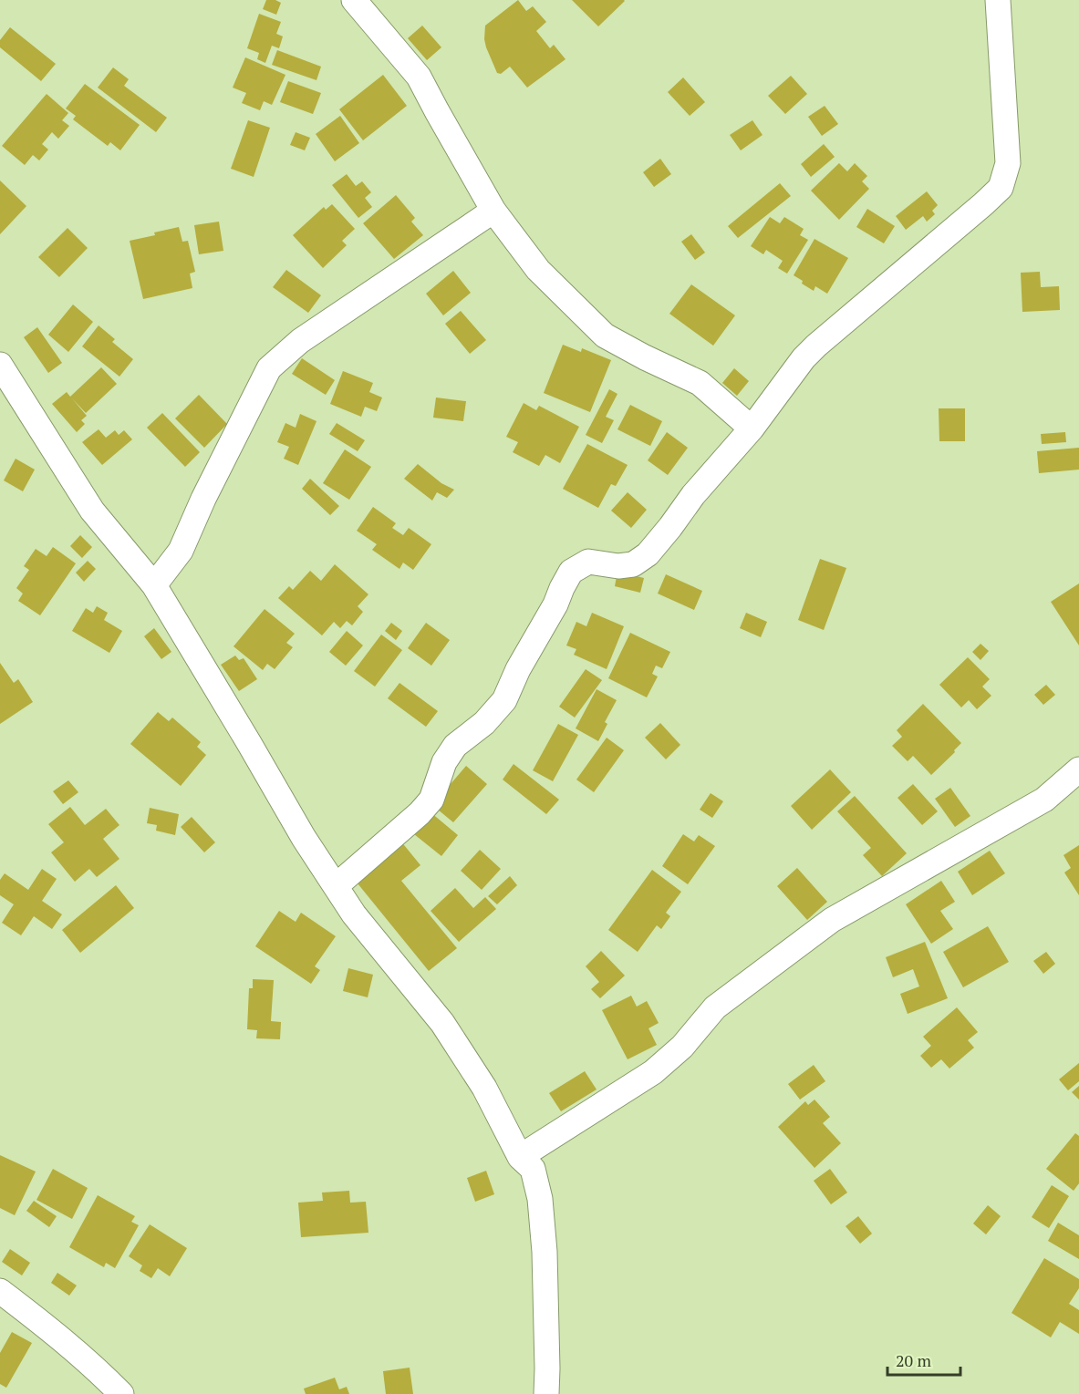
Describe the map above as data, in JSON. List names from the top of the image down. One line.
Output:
{"scale_bar":"20 m"}
